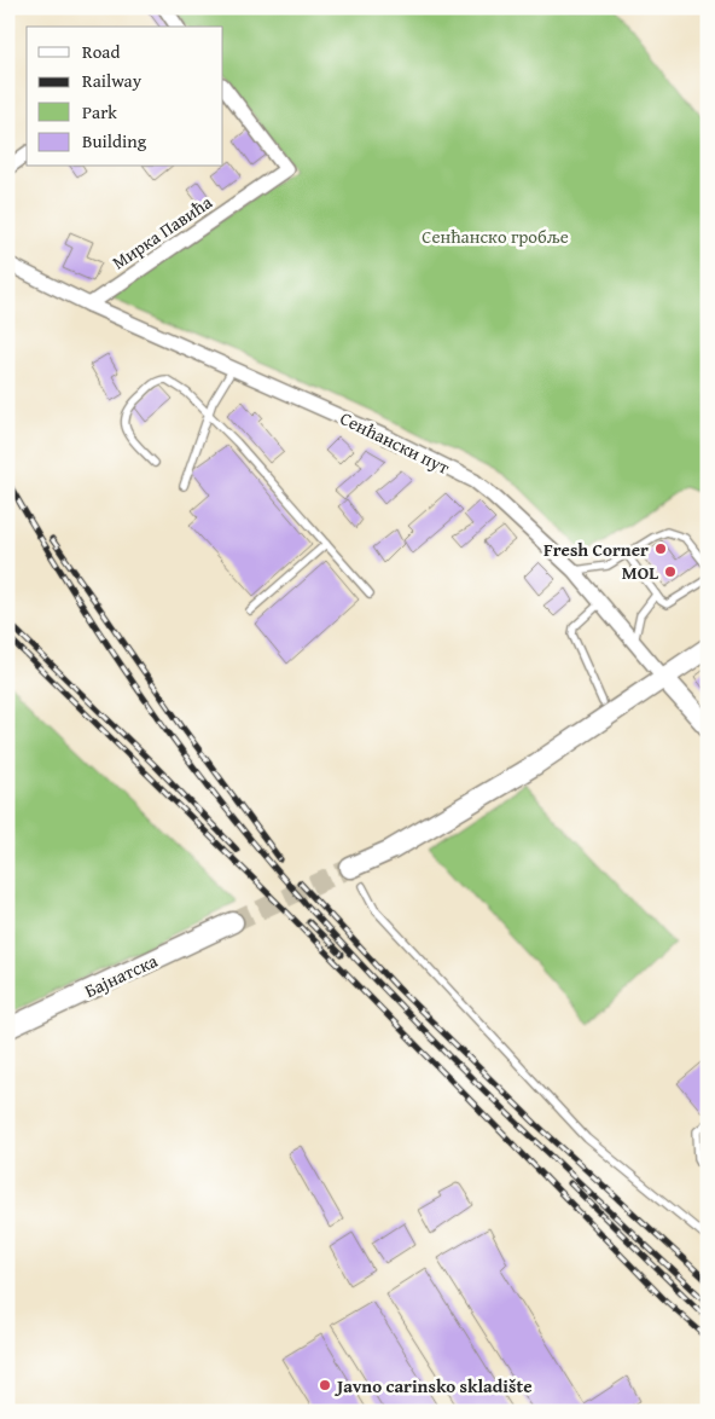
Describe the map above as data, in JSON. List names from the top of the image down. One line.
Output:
{"streets":{"main road":["Сенћански пут","Бајнатска"],"street":["Мирка Павића"]},"crossings":[["Мирка Павића","Сенћански пут"]],"parks":["Сенћанско гробље"],"places":["Fresh Corner","MOL","Javno carinsko skladište"],"legend":["Road","Railway","Park","Building"]}
